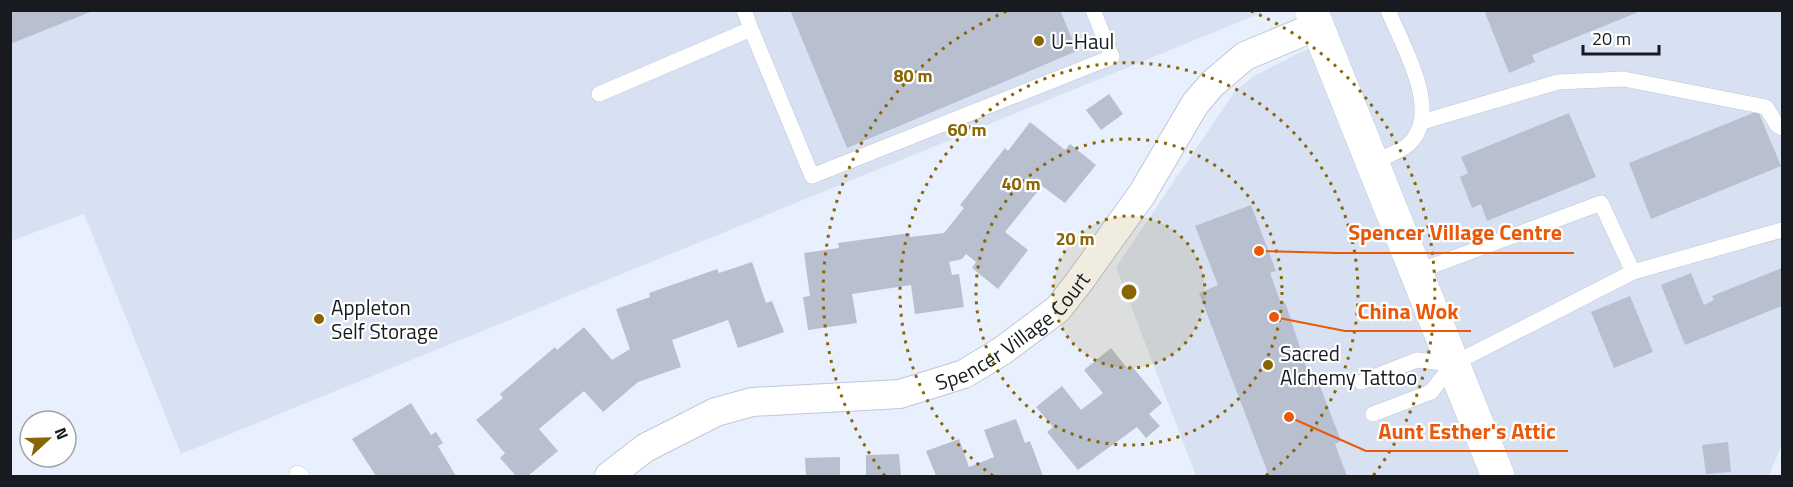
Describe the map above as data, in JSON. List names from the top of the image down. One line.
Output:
{"streets":{"street":["Spencer Village Court"]},"places":["U-Haul","Spencer Village Centre","China Wok","Appleton Self Storage","Sacred Alchemy Tattoo","Aunt Esther's Attic"],"scale_bar":"20 m","north":"right","rings":["80 m","60 m","40 m","20 m"]}
